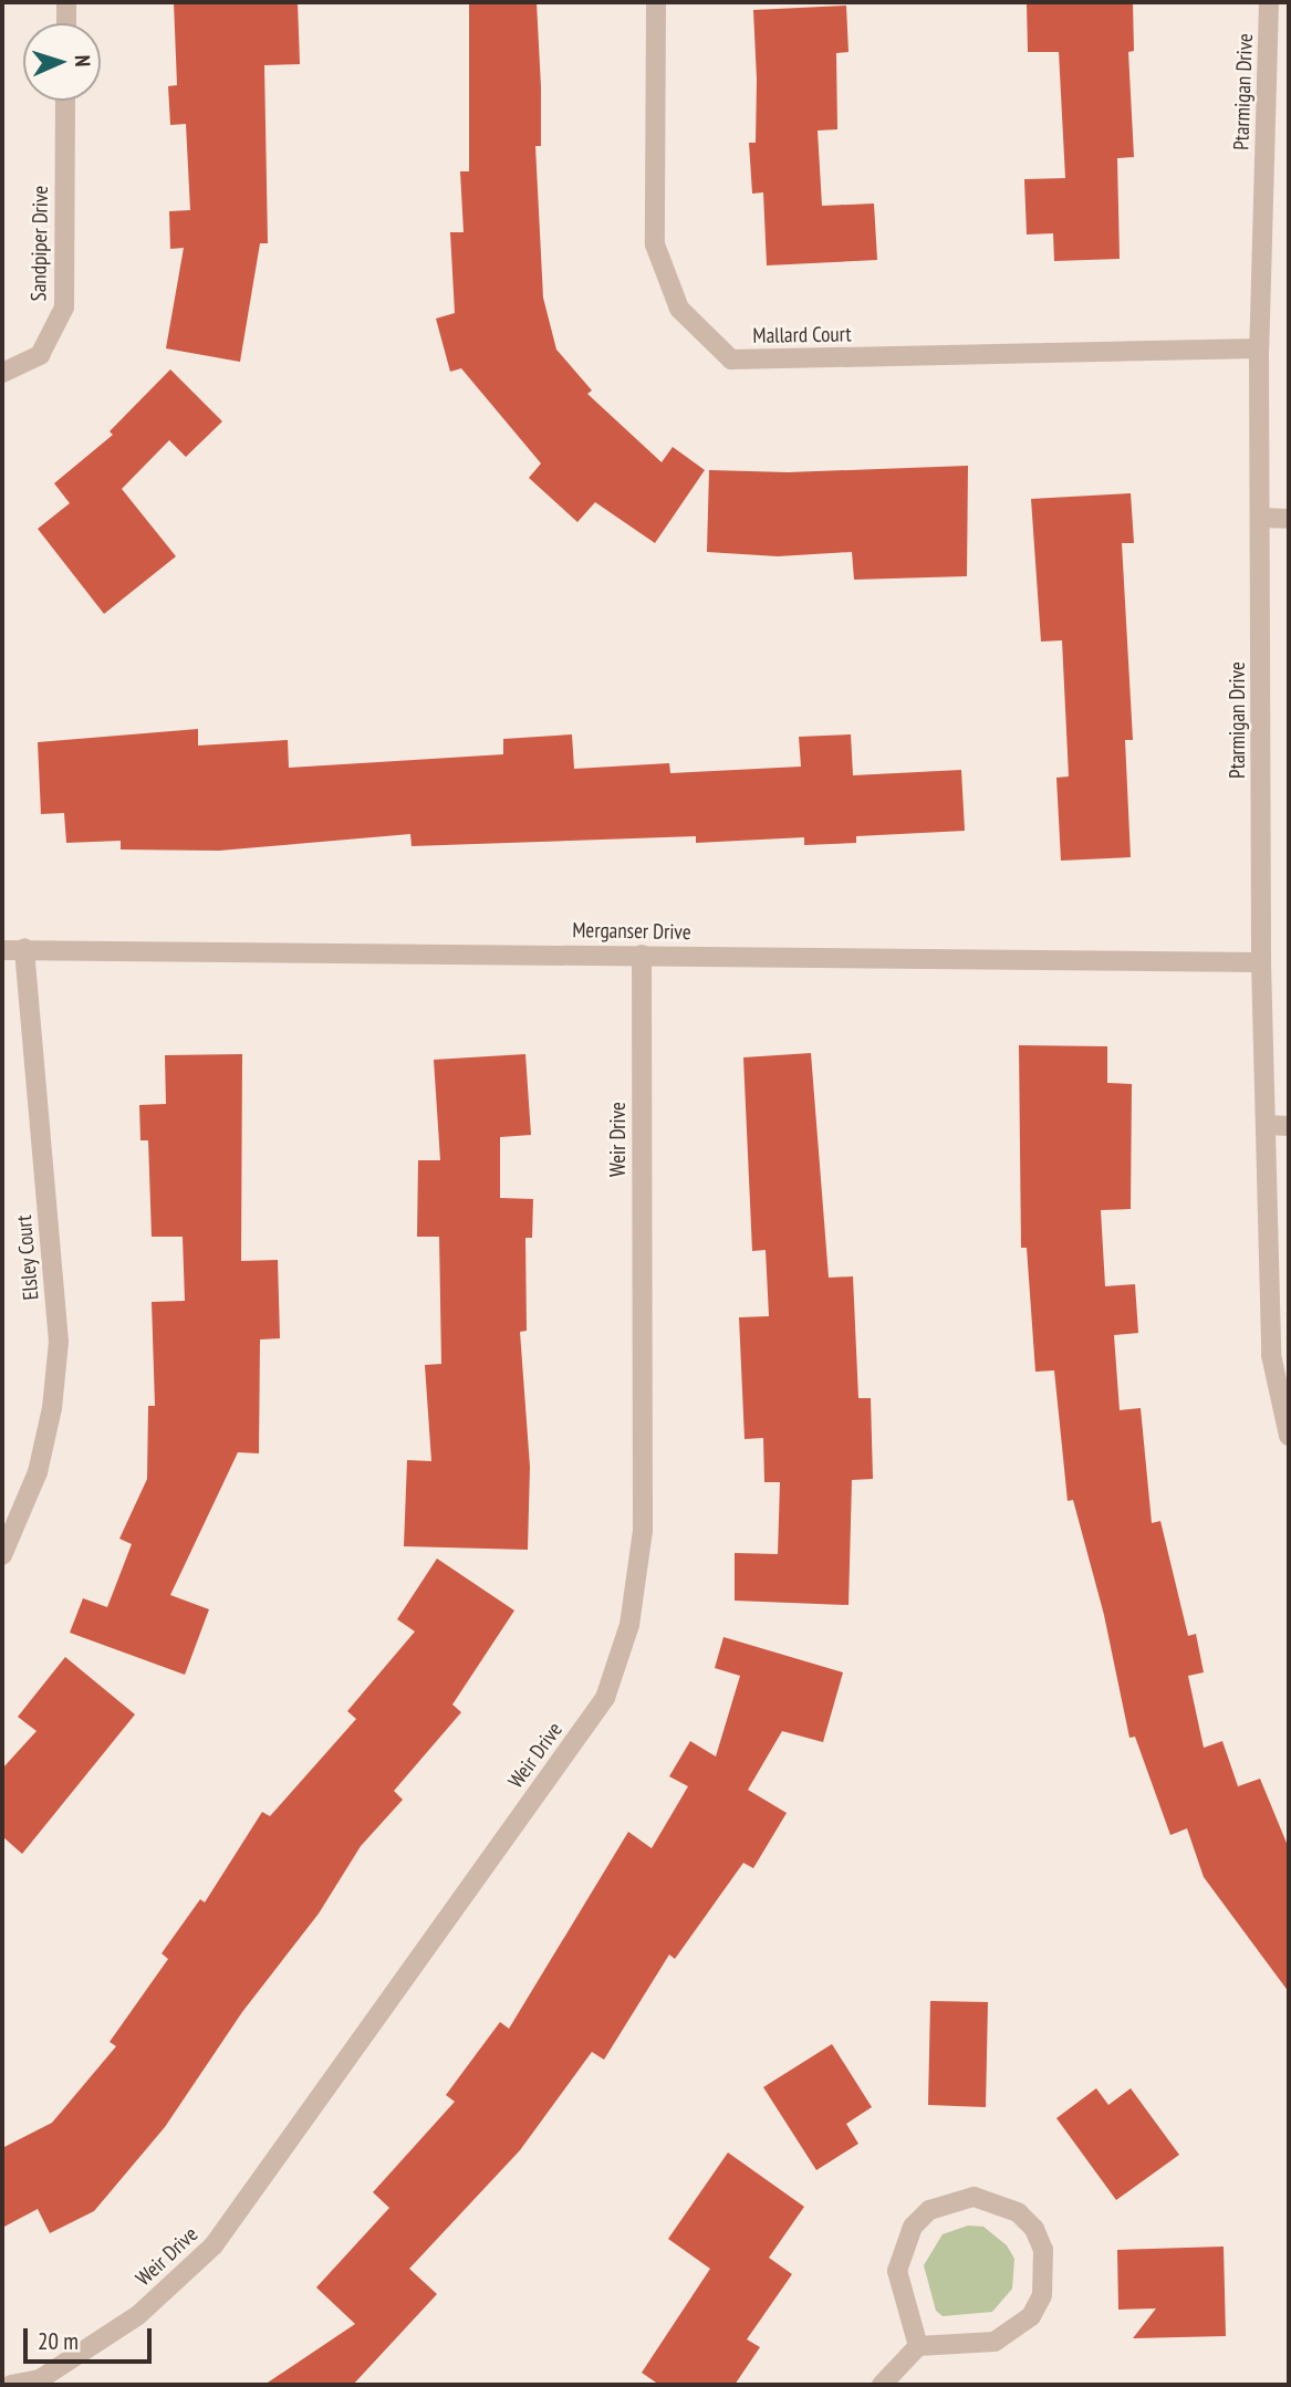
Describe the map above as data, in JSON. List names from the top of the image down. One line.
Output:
{"streets":{"street":["Ptarmigan Drive","Sandpiper Drive","Mallard Court","Merganser Drive","Weir Drive","Elsley Court"]},"crossings":[["Ptarmigan Drive","Mallard Court"],["Ptarmigan Drive","Merganser Drive"],["Merganser Drive","Weir Drive"],["Merganser Drive","Elsley Court"]],"scale_bar":"20 m","north":"right"}
